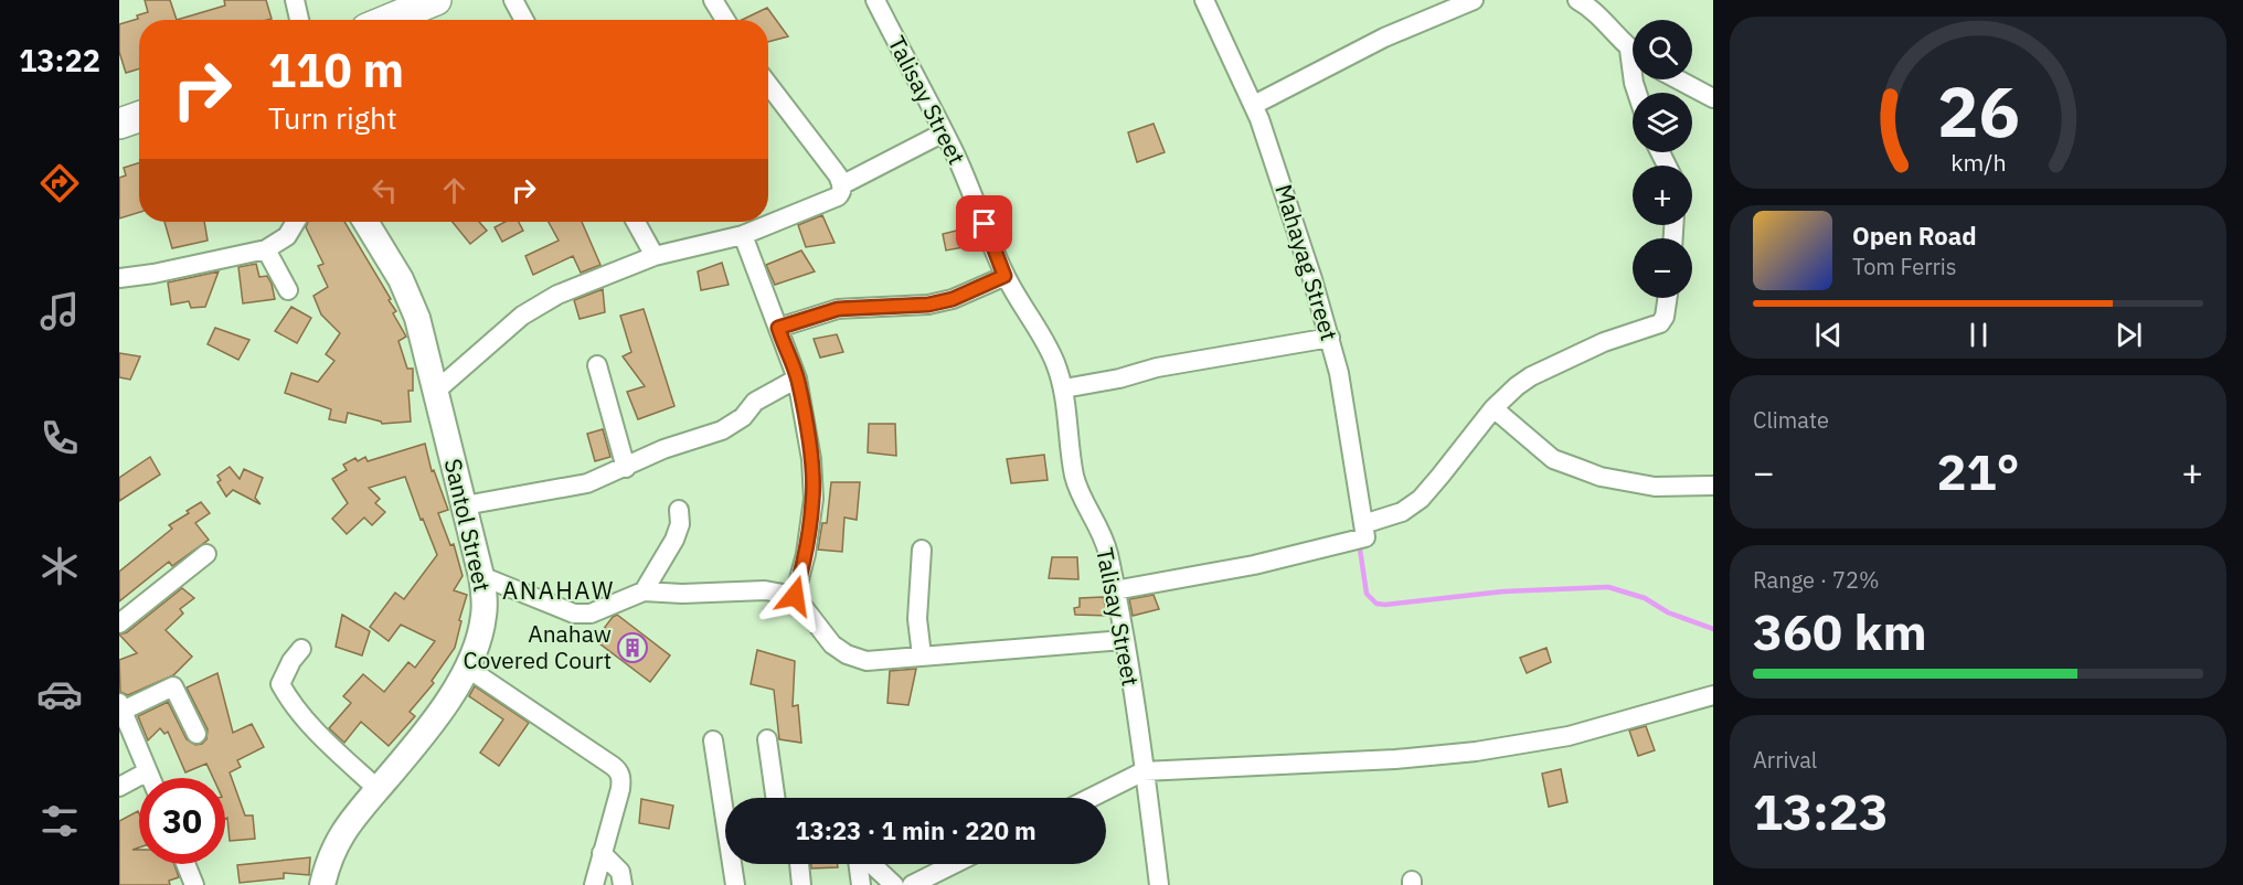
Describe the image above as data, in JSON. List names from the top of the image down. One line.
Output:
{"streets":{"main road":["Santol Street"],"street":["Talisay Street","Mahayag Street"]},"districts":["ANAHAW"],"places":{"building":["Anahaw Covered Court"]},"page":{"tabs":"13:22","map_buttons":["+","−"],"turn":["110 m","Turn right"],"song":["Open Road","Tom Ferris"],"tile":["Climate",["Range · 72%","360 km"],["Arrival","13:23"]],"heat":["−","21°","+"],"limit":"30","trip":"13:23 · 1 min · 220 m","gauge":["26","km/h"]}}
